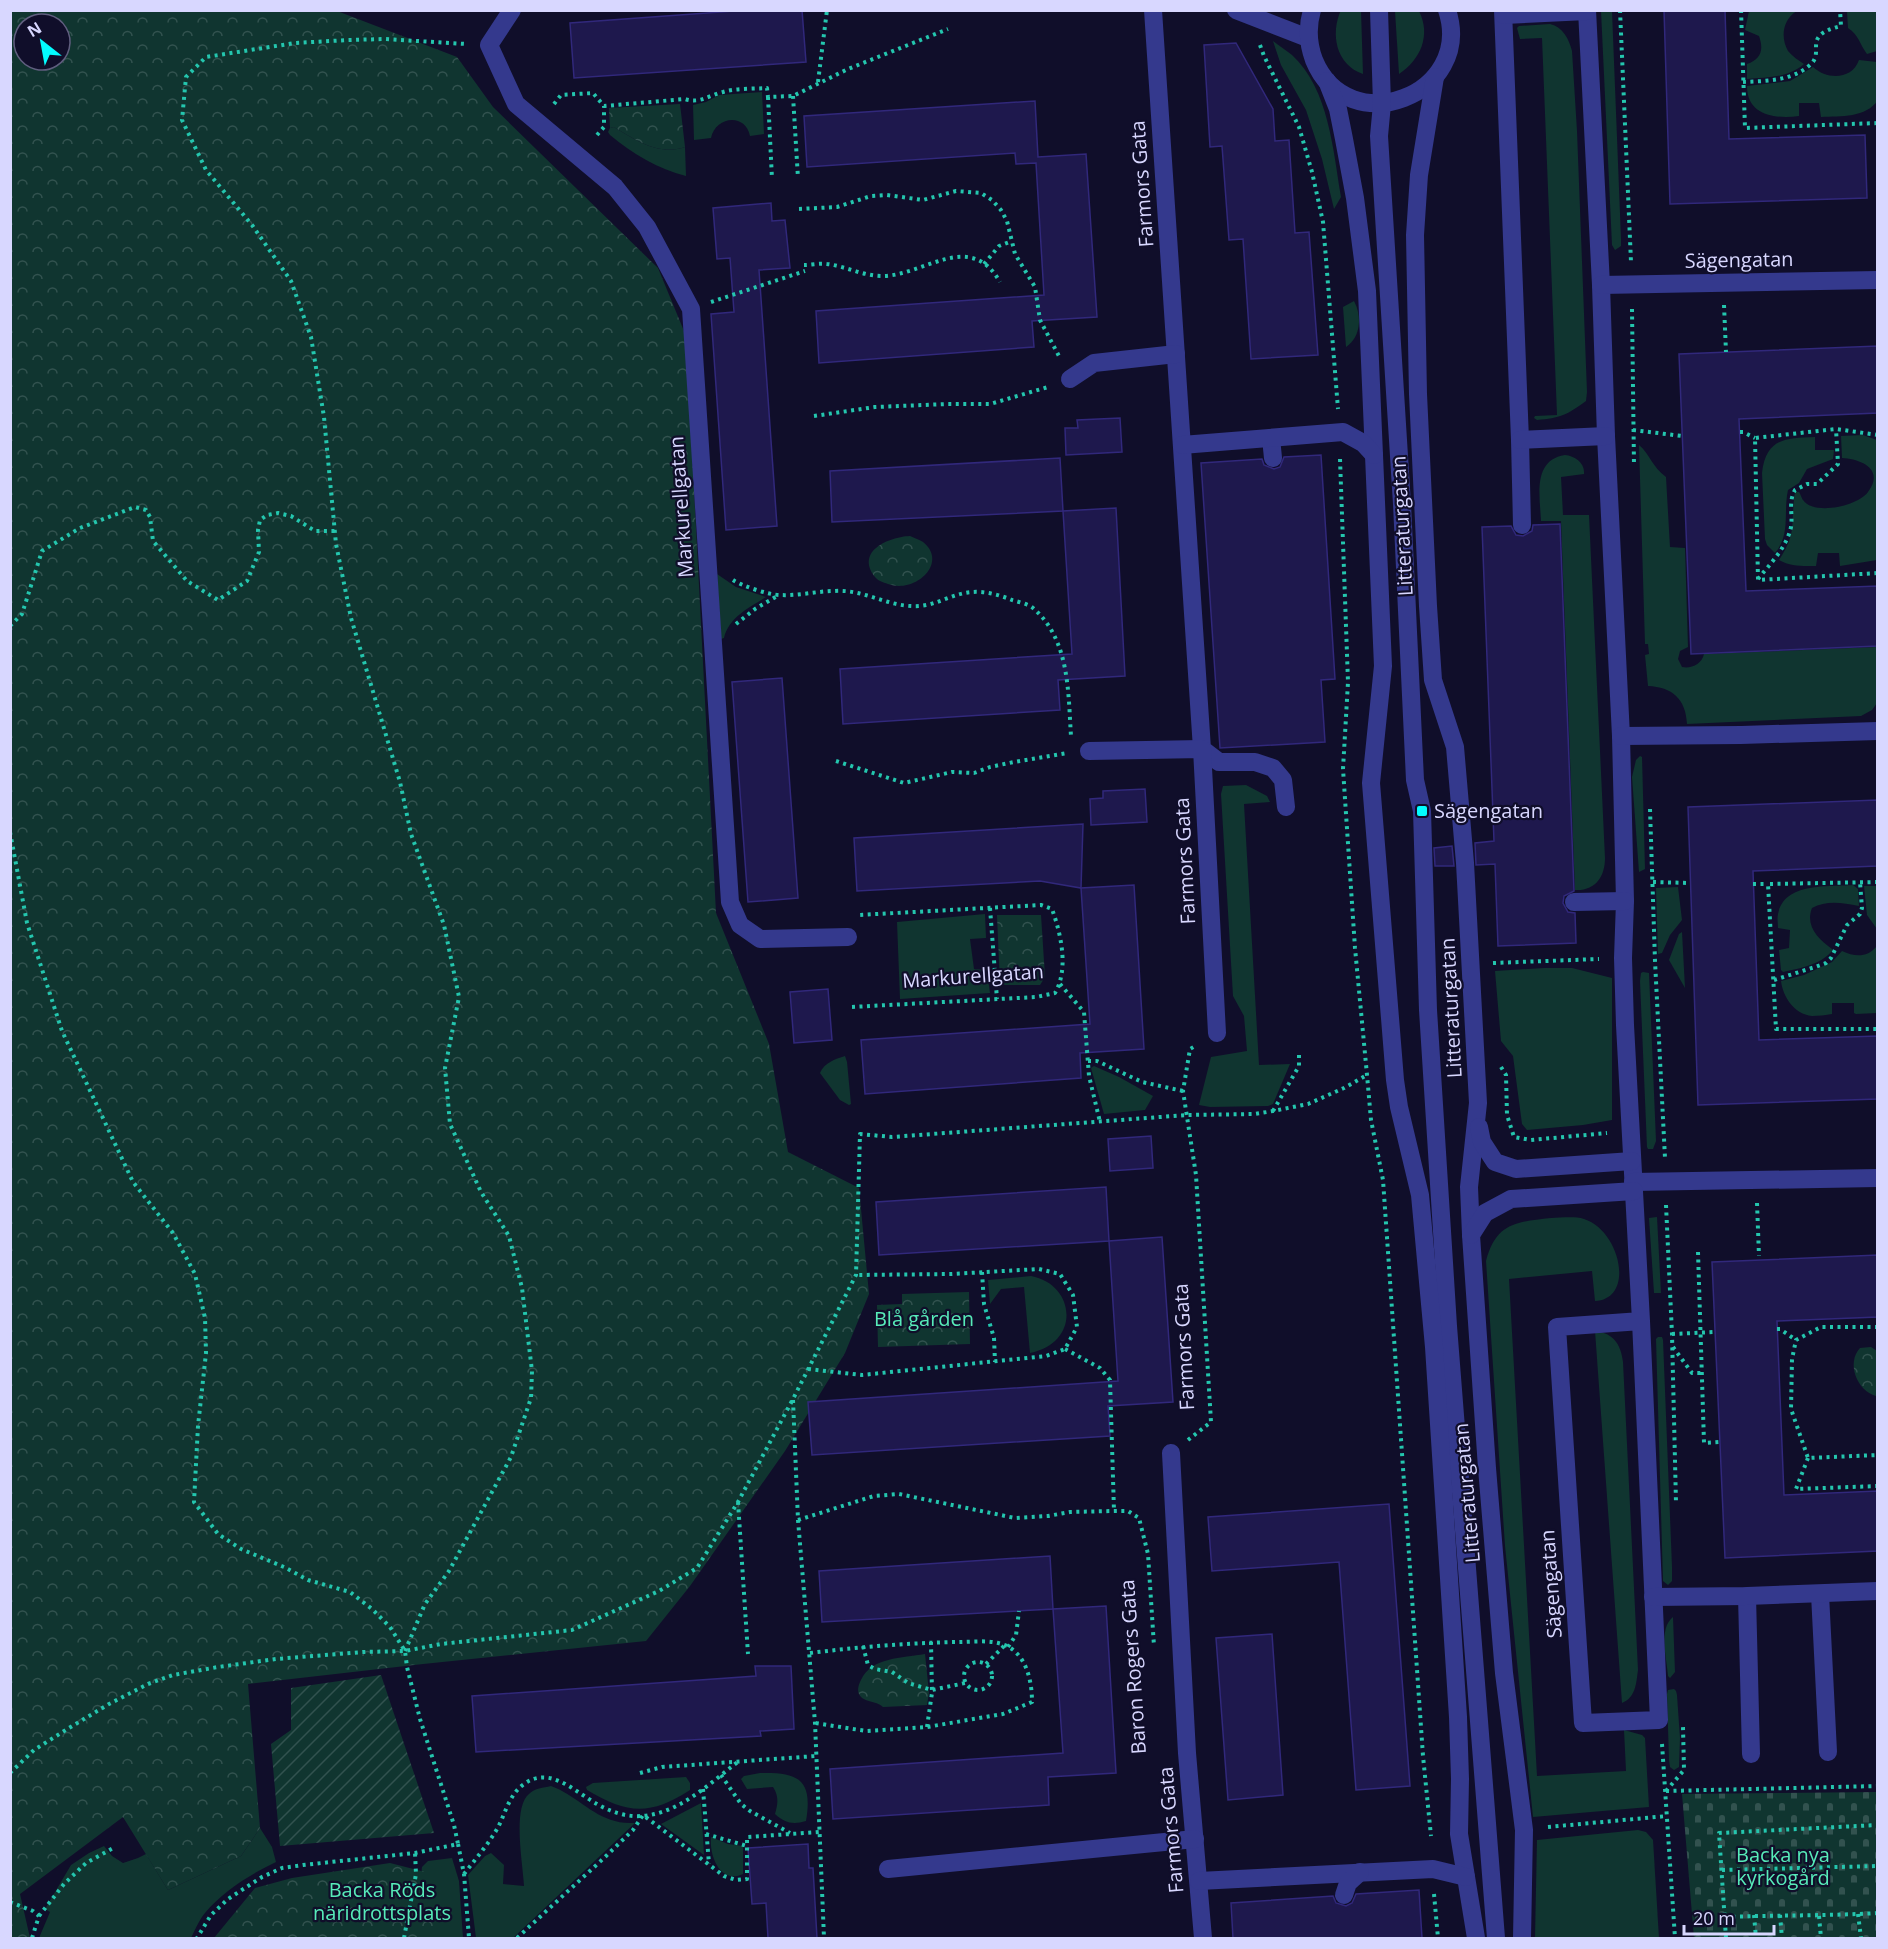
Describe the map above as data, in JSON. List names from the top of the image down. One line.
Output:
{"streets":{"street":["Farmors Gata","Sägengatan","Markurellgatan","Litteraturgatan"],"path":["Baron Rogers Gata"]},"parks":["Blå gården","Backa nya kyrkogård","Backa Röds näridrottsplats"],"places":{"transit":["Sägengatan"]},"scale_bar":"20 m","north":"top left"}
